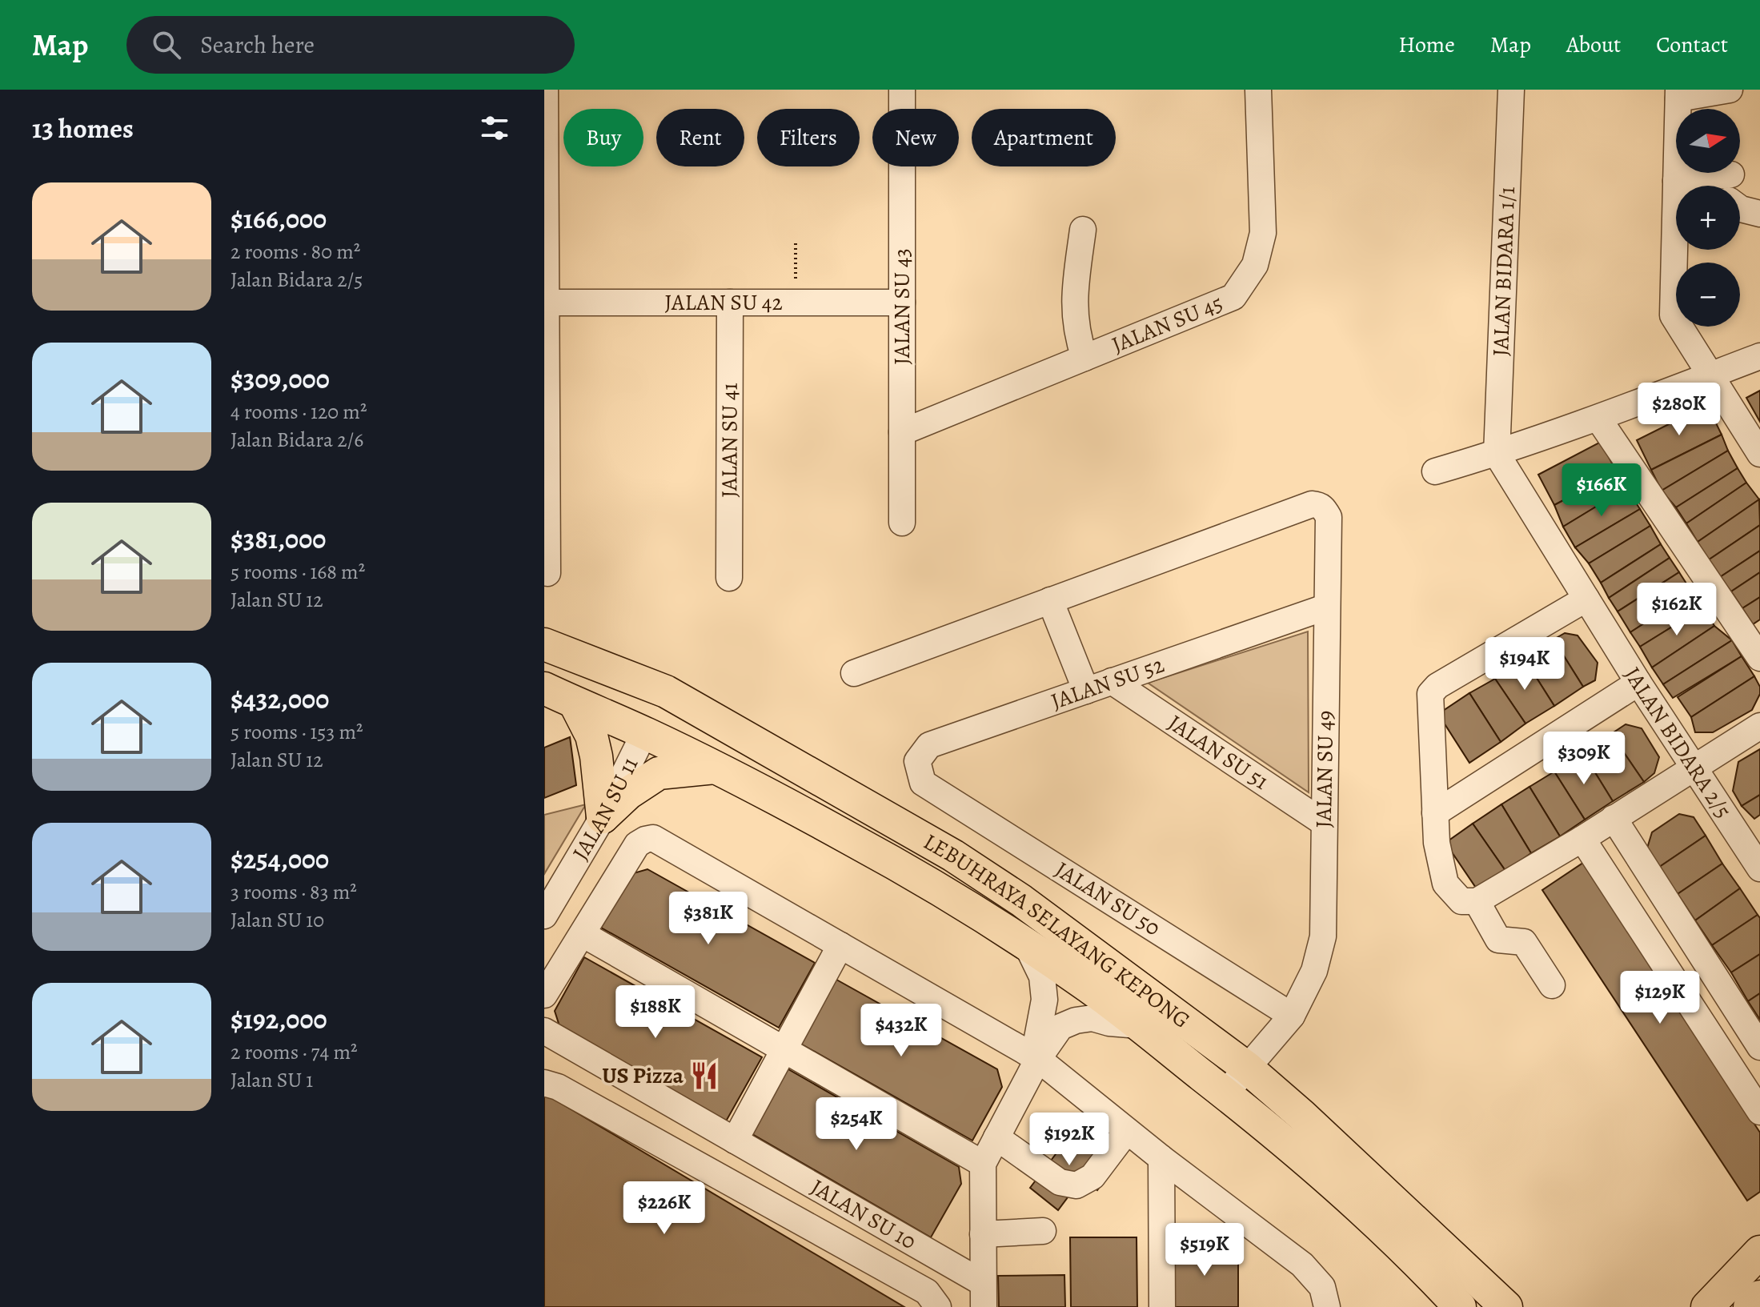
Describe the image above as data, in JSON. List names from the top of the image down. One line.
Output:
{"streets":{"main road":["LEBUHRAYA SELAYANG KEPONG"],"street":["JALAN BIDARA 1/1","JALAN SU 42","JALAN SU 43","JALAN SU 45","JALAN SU 41","JALAN SU 52","JALAN BIDARA 2/5","JALAN SU 51","JALAN SU 49","JALAN SU 11","JALAN SU 50","JALAN SU 10"]},"crossings":[["JALAN BIDARA 1/1","JALAN BIDARA 2/5"],["JALAN SU 42","JALAN SU 43"],["JALAN SU 42","JALAN SU 41"],["JALAN SU 43","JALAN SU 45"],["JALAN SU 52","JALAN SU 51"],["JALAN SU 52","JALAN SU 49"],["JALAN SU 52","JALAN SU 50"],["JALAN SU 51","JALAN SU 49"],["JALAN SU 49","JALAN SU 50"],["JALAN SU 49","LEBUHRAYA SELAYANG KEPONG"],["JALAN SU 11","LEBUHRAYA SELAYANG KEPONG"]],"places":{"restaurant":["US Pizza"]},"north":"right","page":{"header":"Map","search":"Search here","nav":["Home","Map","About","Contact"],"heading":"13 homes","map_buttons":["+","−"],"chip":["Buy","Rent","Filters","New","Apartment"],"list":[{"name":"$166,000","note":"2 rooms · 80 m² · Jalan Bidara 2/5"},{"name":"$309,000","note":"4 rooms · 120 m² · Jalan Bidara 2/6"},{"name":"$381,000","note":"5 rooms · 168 m² · Jalan SU 12"},{"name":"$432,000","note":"5 rooms · 153 m² · Jalan SU 12"},{"name":"$254,000","note":"3 rooms · 83 m² · Jalan SU 10"},{"name":"$192,000","note":"2 rooms · 74 m² · Jalan SU 1"}],"price":["$280K","$166K","$162K","$194K","$309K","$381K","$129K","$188K","$432K","$254K","$192K","$226K","$519K"]}}
